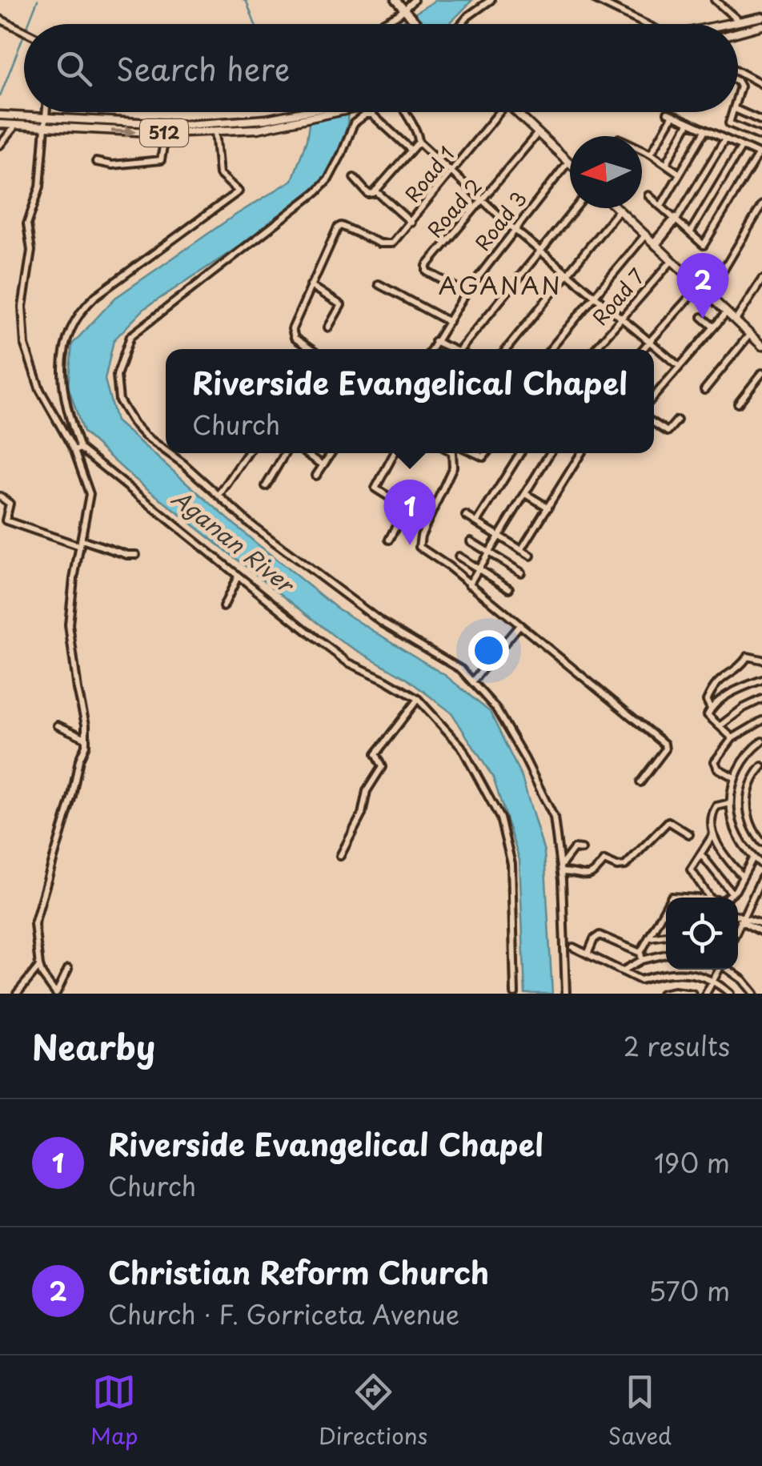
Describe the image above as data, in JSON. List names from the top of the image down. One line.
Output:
{"streets":{"main road":["512"],"street":["Road 1","Road 2","Road 3","Road 7"]},"crossings":[["Road 2","Road 3"]],"districts":["AGANAN"],"water":["Aganan River"],"north":"left","page":{"search":"Search here","pins":["2","1"],"popup":["Riverside Evangelical Chapel","Church"],"heading":["Nearby","2 results"],"list":[{"mark":"1","name":"Riverside Evangelical Chapel","note":"Church","value":"190 m"},{"mark":"2","name":"Christian Reform Church","note":"Church · F. Gorriceta Avenue","value":"570 m"}],"nav":["Map","Directions","Saved"]}}
